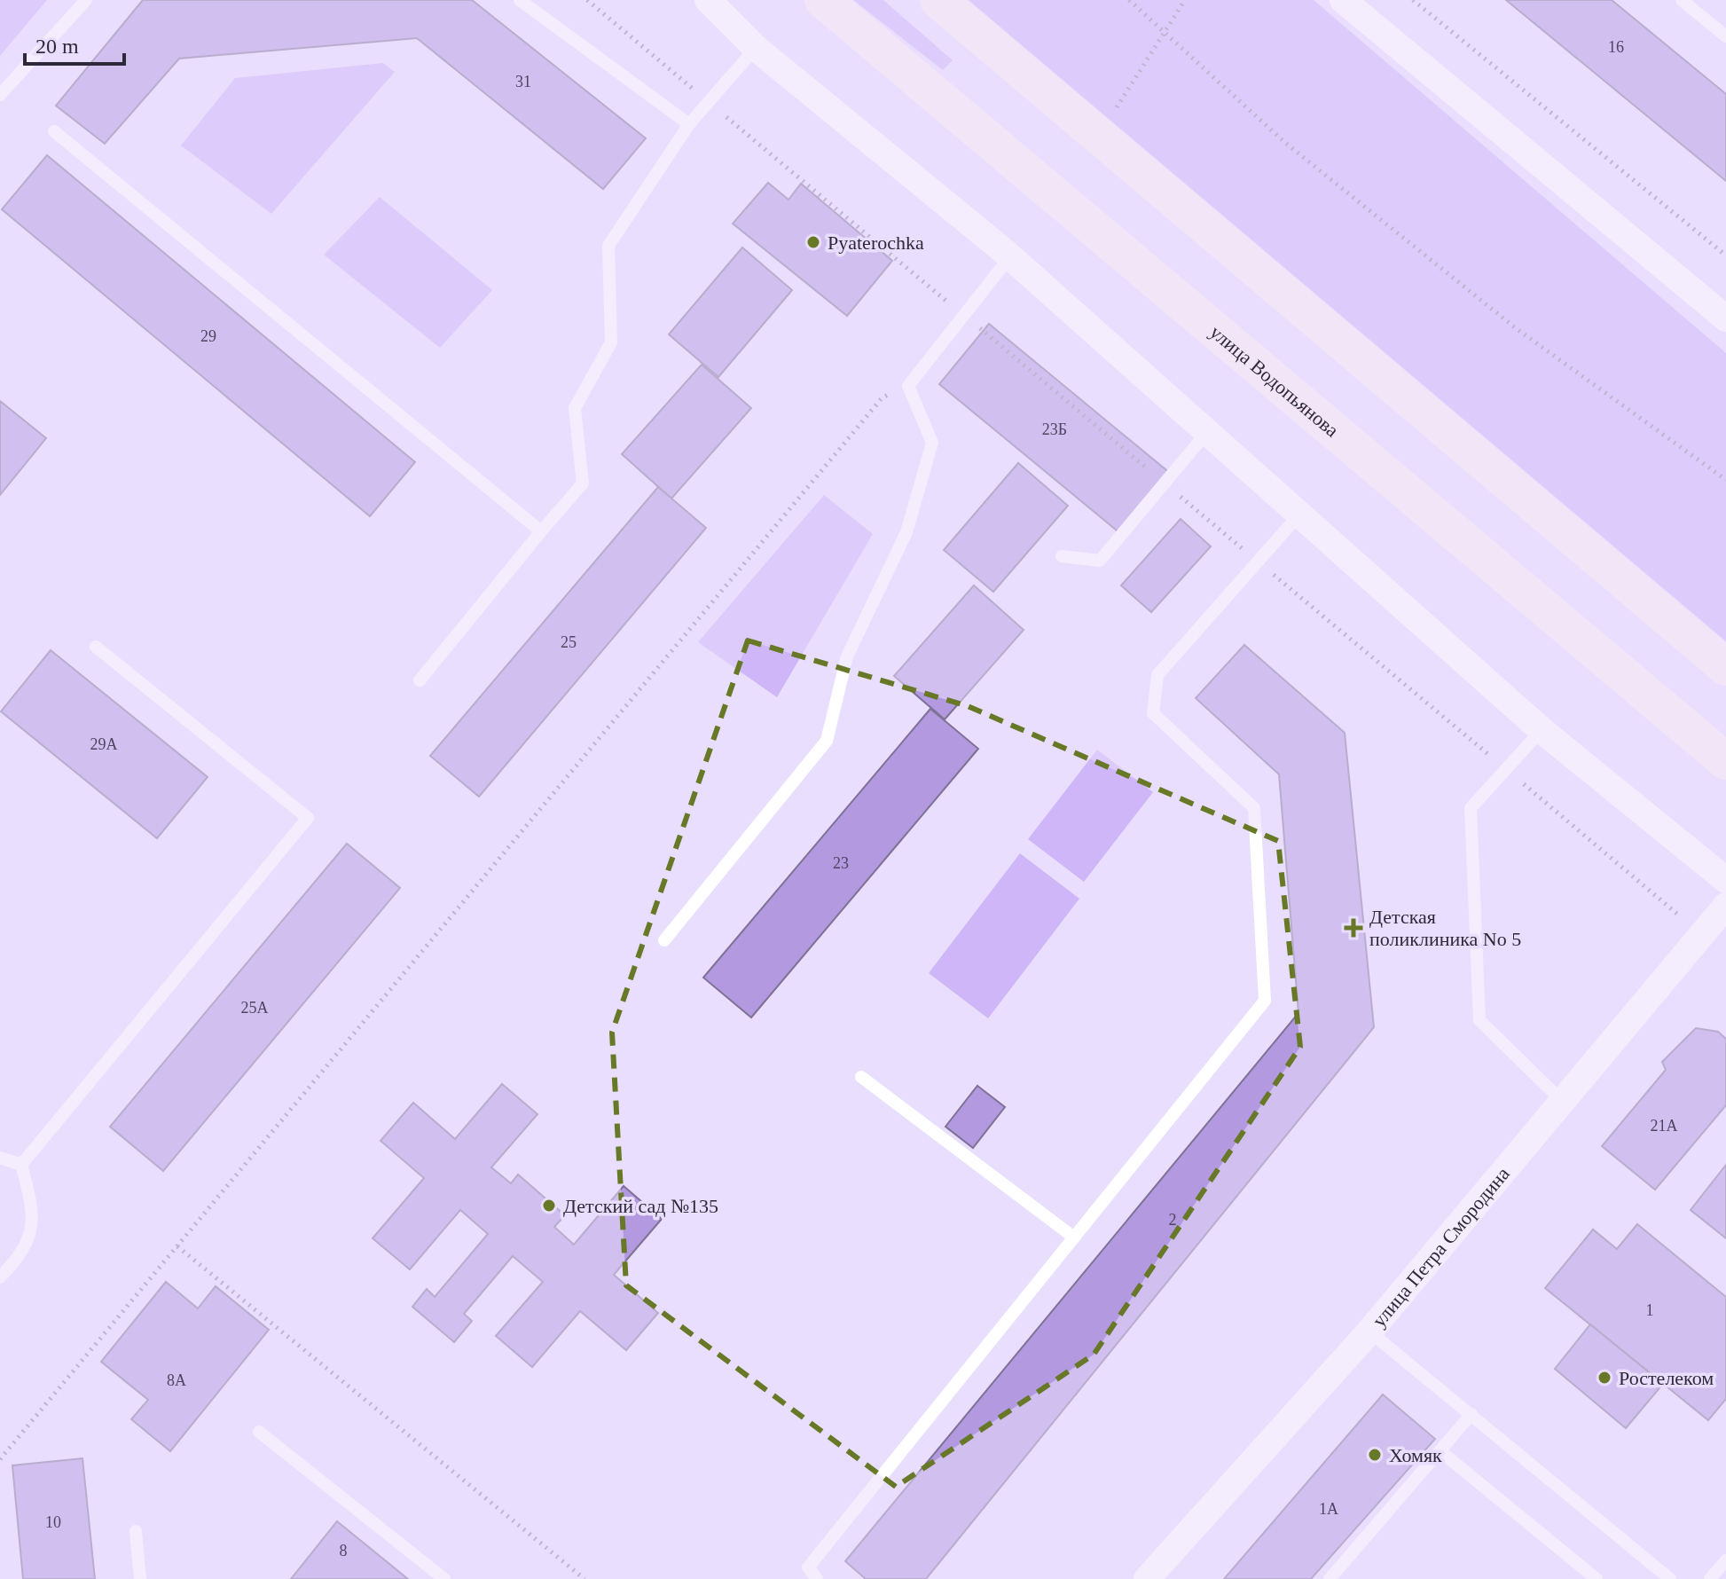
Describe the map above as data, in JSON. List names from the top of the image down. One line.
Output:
{"streets":{"main road":["улица Водопьянова"],"street":["улица Петра Смородина"]},"places":{"other":["Pyaterochka","Детский сад №135","Ростелеком","Хомяк"],"health":["Детская поликлиника No 5"]},"house_numbers":["16","31","29","23Б","25","29А","23","25А","21А","2","1","8А","1А","10","8"],"scale_bar":"20 m"}
